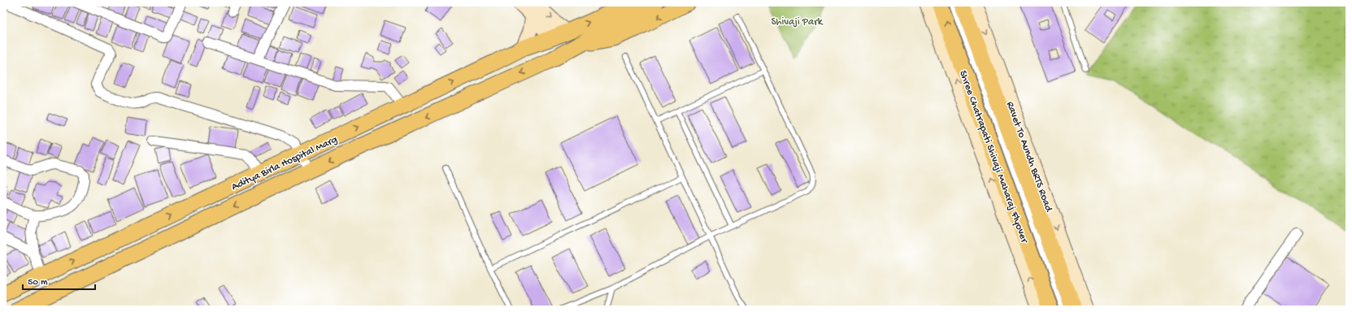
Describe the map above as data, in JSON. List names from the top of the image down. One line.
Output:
{"streets":{"main road":["Shree Chatrapati Shivaji Maharaj Flyover","Aditya Birla Hospital Marg"],"street":["Ravet To Aundh BRTS Road"]},"parks":["Shivaji Park"],"scale_bar":"50 m"}
